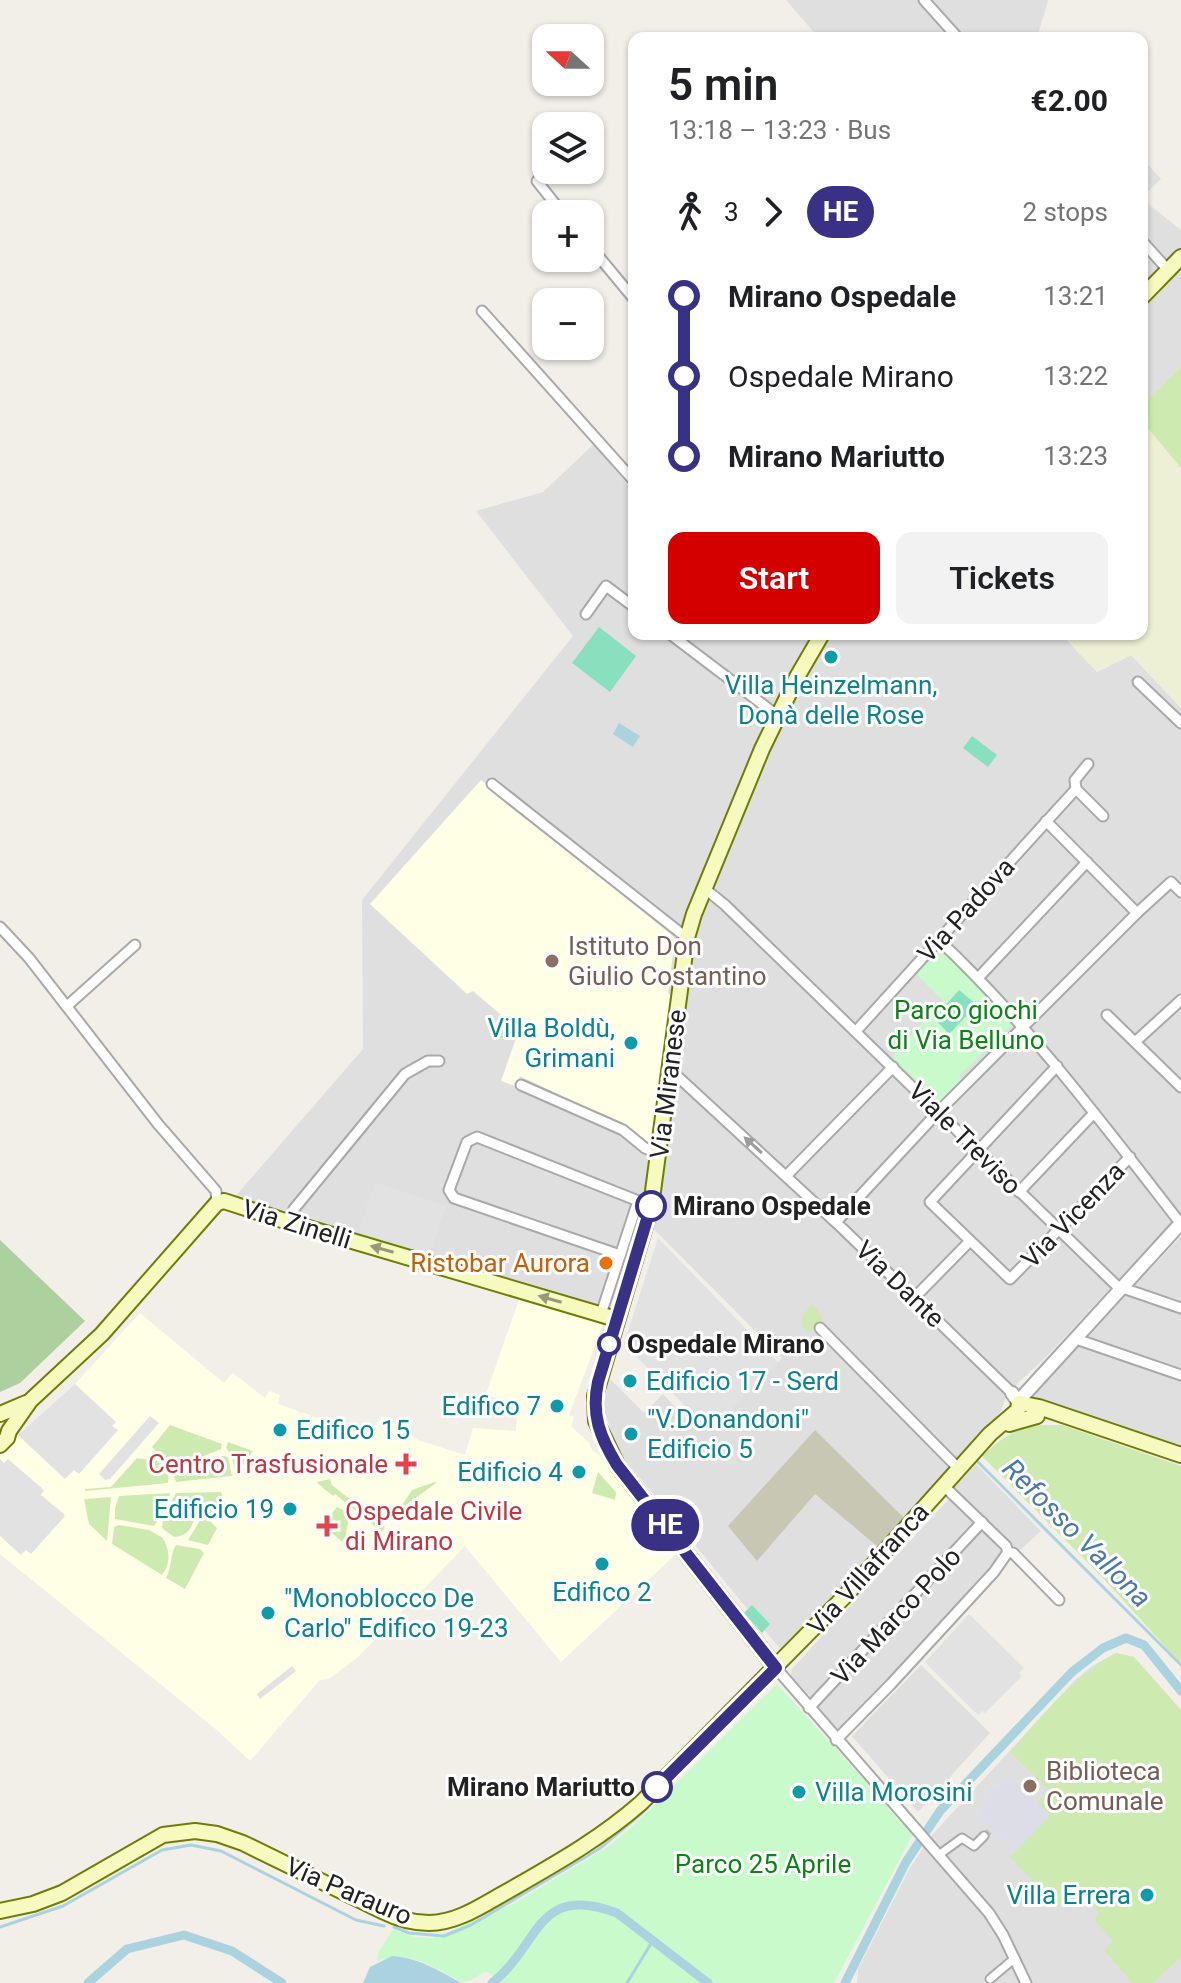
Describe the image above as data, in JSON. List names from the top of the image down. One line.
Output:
{"streets":{"main road":["Via Miranese","Via Zinelli","Via Villafranca","Via Parauro"],"street":["Via Padova","Viale Treviso","Via Vicenza","Via Dante","Via Marco Polo"]},"crossings":[["Via Padova","Viale Treviso"],["Via Miranese","Viale Treviso"],["Via Miranese","Via Zinelli"],["Via Miranese","Via Dante"],["Via Miranese","Via Villafranca"],["Via Miranese","Via Parauro"],["Viale Treviso","Via Vicenza"],["Viale Treviso","Via Villafranca"],["Via Dante","Via Villafranca"],["Via Villafranca","Via Parauro"]],"one_way":["Via Zinelli"],"water":["Refosso Vallona"],"parks":["Parco giochi di Via Belluno","Parco 25 Aprile"],"places":{"other":["Villa Heinzelmann, Donà delle Rose","Istituto Don Giulio Costantino","Villa Boldù, Grimani","Mirano Ospedale","Ristobar Aurora","Ospedale Mirano","Edificio 17 - Serd","Edifico 7","Edifico 15","\"V.Donandoni\" Edificio 5","Edificio 4","Edificio 19","Edifico 2","\"Monoblocco De Carlo\" Edifico 19-23","Biblioteca Comunale","Mirano Mariutto","Villa Morosini","Villa Errera"],"health":["Centro Trasfusionale","Ospedale Civile di Mirano"]},"lines":["bus line HE"],"north":"left","page":{"on_map":"HE","map_buttons":["+","−"],"heading":["5 min","13:18 – 13:23 · Bus","€2.00"],"legs":["3","HE","2 stops"],"list":[{"name":"Mirano Ospedale","value":"13:21"},{"name":"Ospedale Mirano","value":"13:22"},{"name":"Mirano Mariutto","value":"13:23"}],"buttons":["Start","Tickets"]}}
